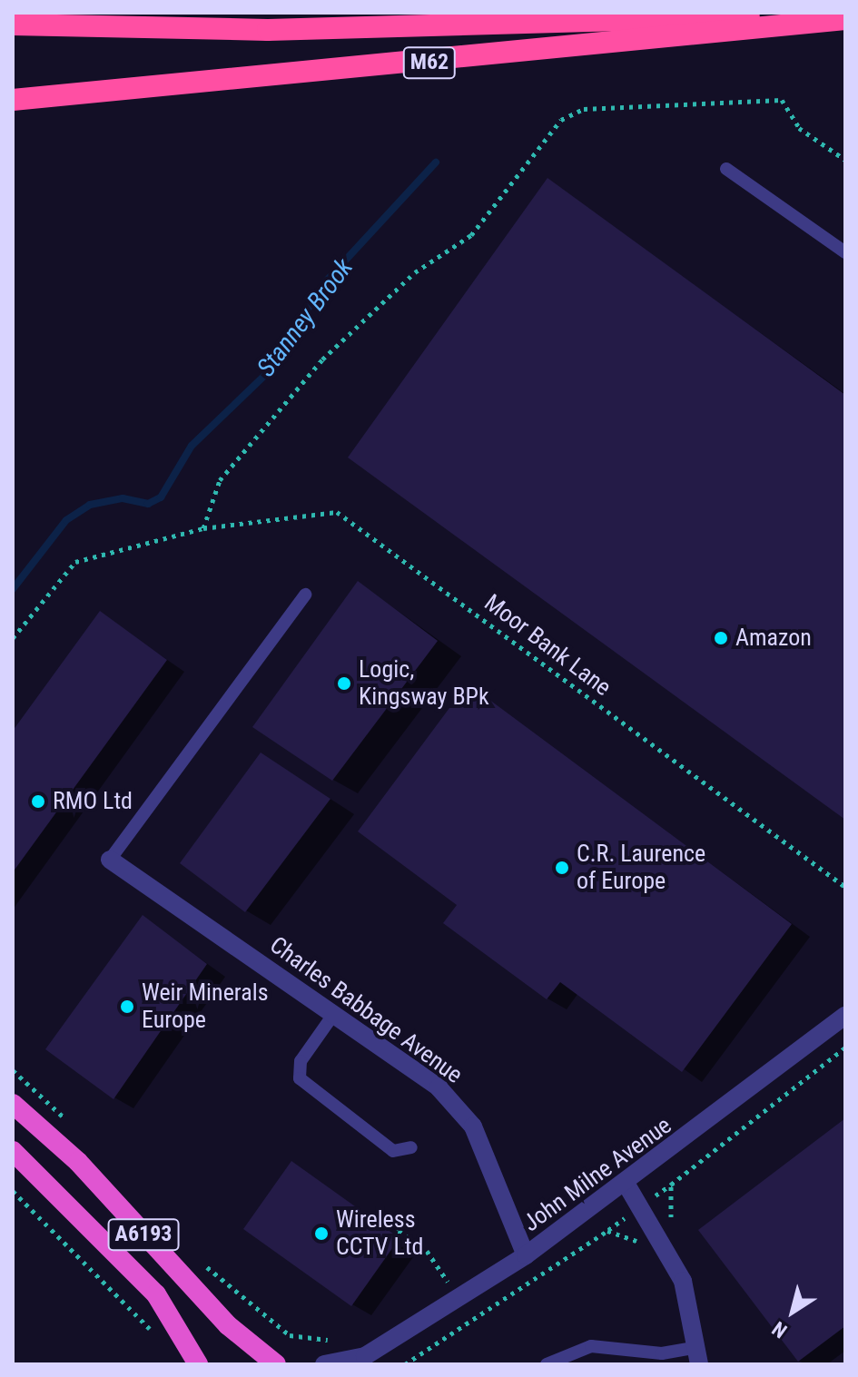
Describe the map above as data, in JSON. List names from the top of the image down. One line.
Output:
{"streets":{"highway":["M62","A6193"],"street":["Charles Babbage Avenue","John Milne Avenue"],"path":["Moor Bank Lane"]},"crossings":[["Charles Babbage Avenue","John Milne Avenue"]],"water":["Stanney Brook"],"places":["Amazon","Logic, Kingsway BPk","RMO Ltd","C.R. Laurence of Europe","Weir Minerals Europe","Wireless CCTV Ltd"],"north":"bottom left"}
